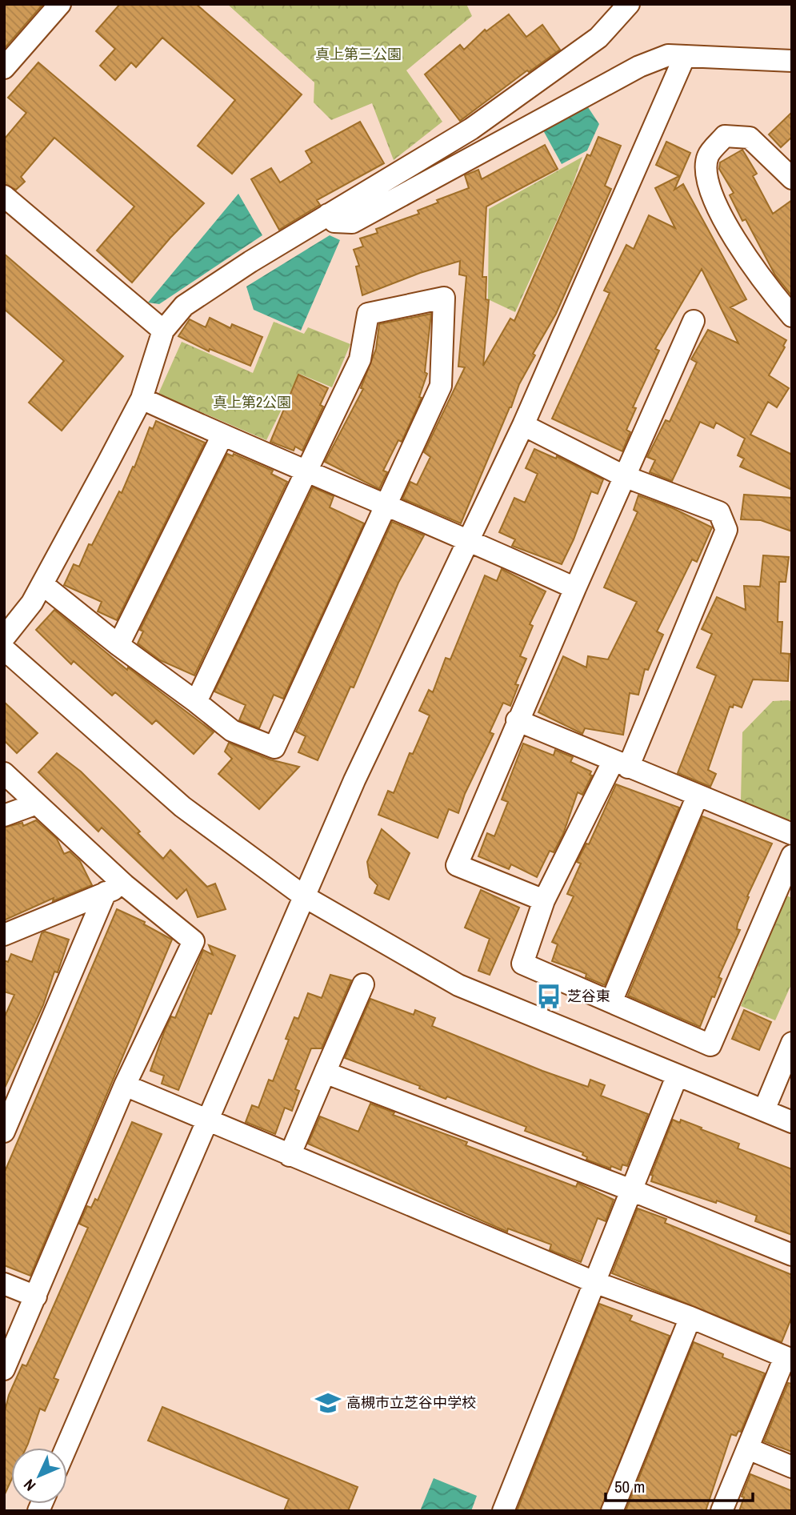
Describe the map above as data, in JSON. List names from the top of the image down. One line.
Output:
{"parks":["真上第三公園","真上第2公園"],"places":{"bus stop":["芝谷東"],"school or university":["高槻市立芝谷中学校"]},"scale_bar":"50 m","north":"bottom left"}
